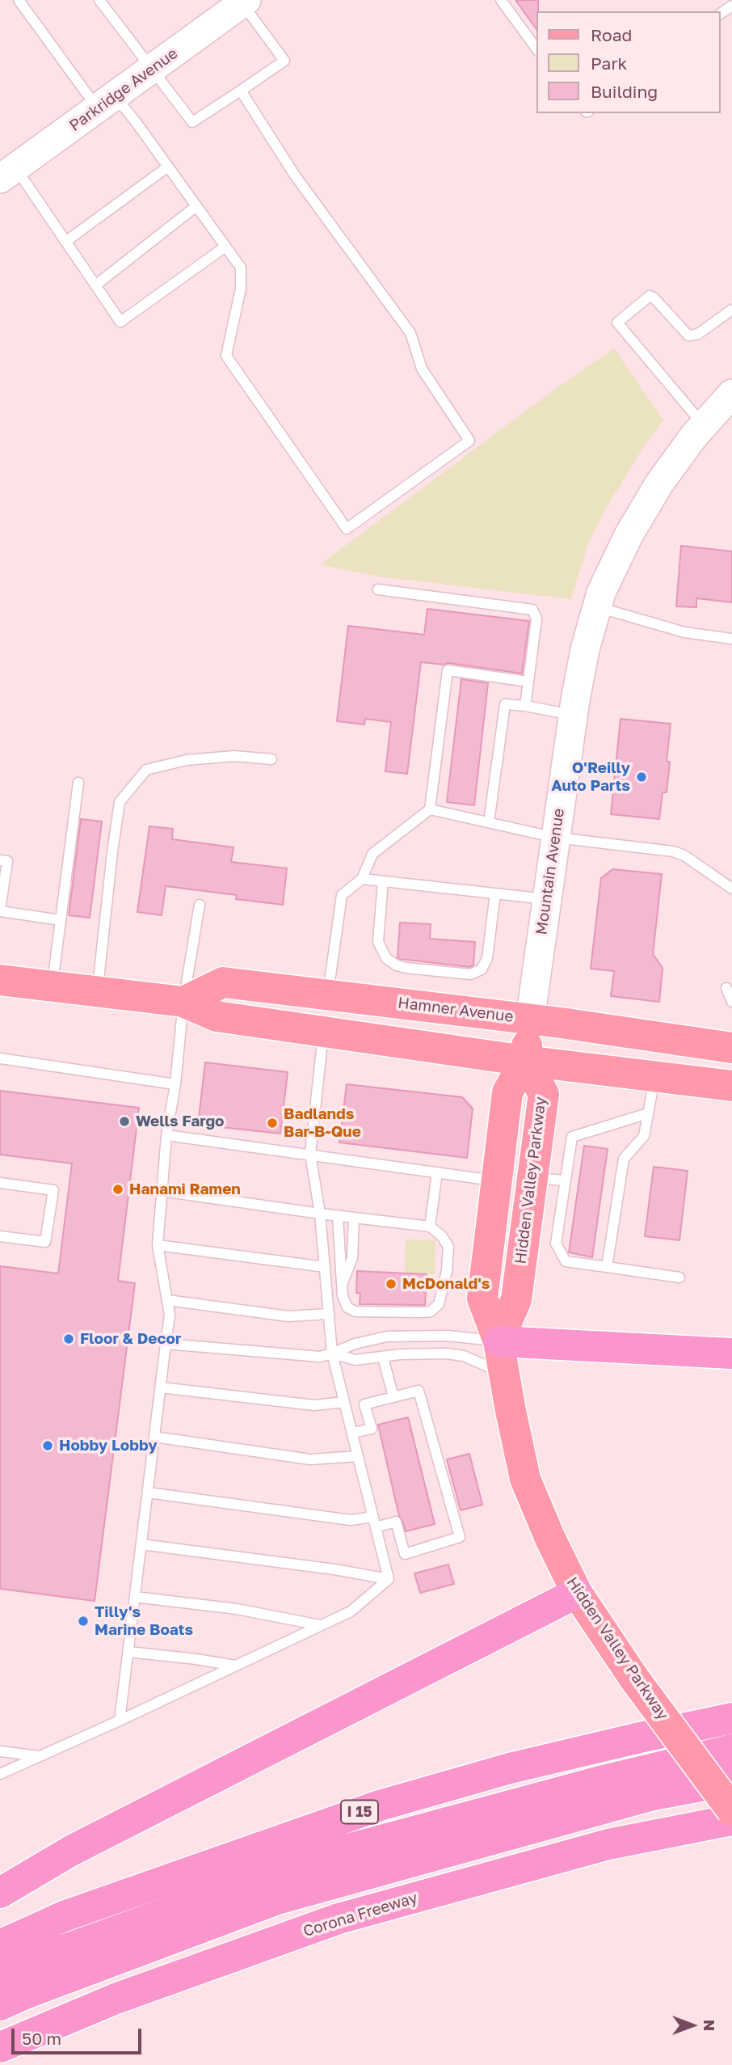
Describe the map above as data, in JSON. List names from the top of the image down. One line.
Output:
{"streets":{"highway":["I 15","Corona Freeway"],"main road":["Parkridge Avenue","Mountain Avenue","Hamner Avenue","Hidden Valley Parkway"]},"crossings":[["Mountain Avenue","Hamner Avenue"]],"places":["O'Reilly Auto Parts","Wells Fargo","Badlands Bar-B-Que","Hanami Ramen","McDonald's","Floor & Decor","Hobby Lobby","Tilly's Marine Boats"],"legend":["Road","Park","Building"],"scale_bar":"50 m","north":"right"}
